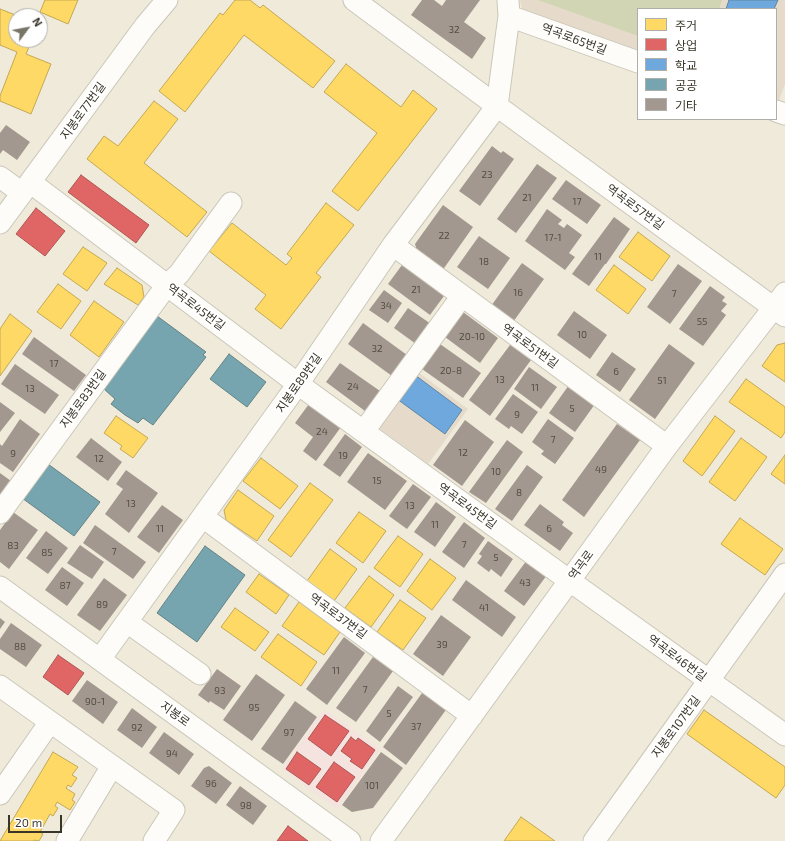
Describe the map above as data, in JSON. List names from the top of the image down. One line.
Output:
{"streets":{"street":["역곡로65번길","지봉로77번길","역곡로57번길","역곡로45번길","역곡로51번길","지봉로89번길","지봉로83번길","역곡로","역곡로37번길","역곡로46번길","지봉로","지봉로107번길"]},"crossings":[["지봉로77번길","역곡로45번길"],["역곡로57번길","지봉로89번길"],["역곡로57번길","역곡로"],["역곡로45번길","지봉로89번길"],["역곡로45번길","지봉로83번길"],["역곡로45번길","역곡로"],["역곡로45번길","역곡로46번길"],["역곡로51번길","지봉로89번길"],["역곡로51번길","역곡로"],["지봉로89번길","역곡로37번길"],["지봉로89번길","지봉로"],["역곡로","역곡로37번길"],["역곡로","역곡로46번길"],["역곡로46번길","지봉로107번길"]],"house_numbers":["32","23","21","17","22","17-1","11","18","21","16","7","34","55","10","20-10","32","17","20-8","6","13","51","24","11","13","5","9","24","7","12","9","19","12","49","10","15","8","13","13","11","11","6","7","83","7","85","5","43","87","89","41","39","88","11","7","93","90-1","95","5","37","92","97","94","96","101","98"],"legend":["주거","상업","학교","공공","기타"],"scale_bar":"20 m","north":"top right"}
